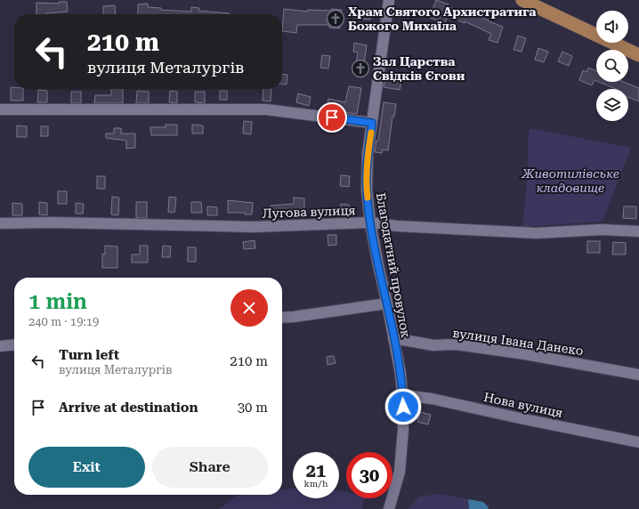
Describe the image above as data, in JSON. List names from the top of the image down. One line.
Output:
{"streets":{"street":["Лугова вулиця","Благодатний провулок","вулиця Івана Данеко","Нова вулиця"]},"crossings":[["Лугова вулиця","Благодатний провулок"],["Благодатний провулок","вулиця Івана Данеко"],["Благодатний провулок","Нова вулиця"]],"parks":["Животилівське кладовище"],"places":{"church":["Храм Святого Архистратига Божого Михаїла","Зал Царства Свідків Єгови"]},"page":{"turn":["210 m","вулиця Металургів"],"heading":["1 min","240 m · 19:19"],"list":[{"name":"Turn left","note":"вулиця Металургів","value":"210 m"},{"name":"Arrive at destination","value":"30 m"}],"buttons":["Exit","Share"],"speed":"21 km/h","limit":"30"}}
